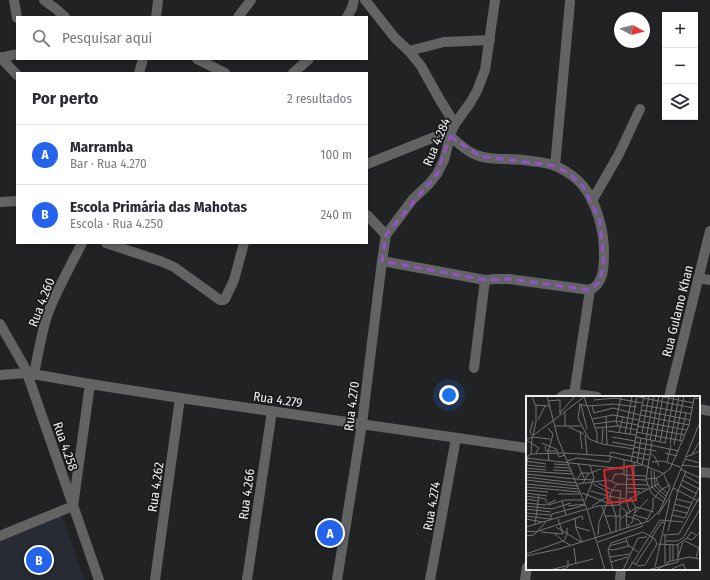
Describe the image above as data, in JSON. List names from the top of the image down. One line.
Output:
{"streets":{"street":["Rua 4.284","Rua 4.260","Rua Gulamo Khan","Rua 4.279","Rua 4.270","Rua 4.258","Rua 4.262","Rua 4.266","Rua 4.274"]},"crossings":[["Rua 4.284","Rua 4.270"],["Rua 4.260","Rua 4.279"],["Rua 4.260","Rua 4.258"],["Rua 4.279","Rua 4.270"],["Rua 4.279","Rua 4.258"],["Rua 4.279","Rua 4.262"],["Rua 4.279","Rua 4.266"],["Rua 4.279","Rua 4.274"]],"north":"right","page":{"map_buttons":["+","−"],"search":"Pesquisar aqui","heading":["Por perto","2 resultados"],"list":[{"mark":"A","name":"Marramba","note":"Bar · Rua 4.270","value":"100 m"},{"mark":"B","name":"Escola Primária das Mahotas","note":"Escola · Rua 4.250","value":"240 m"}],"pins":["A","B"]}}
